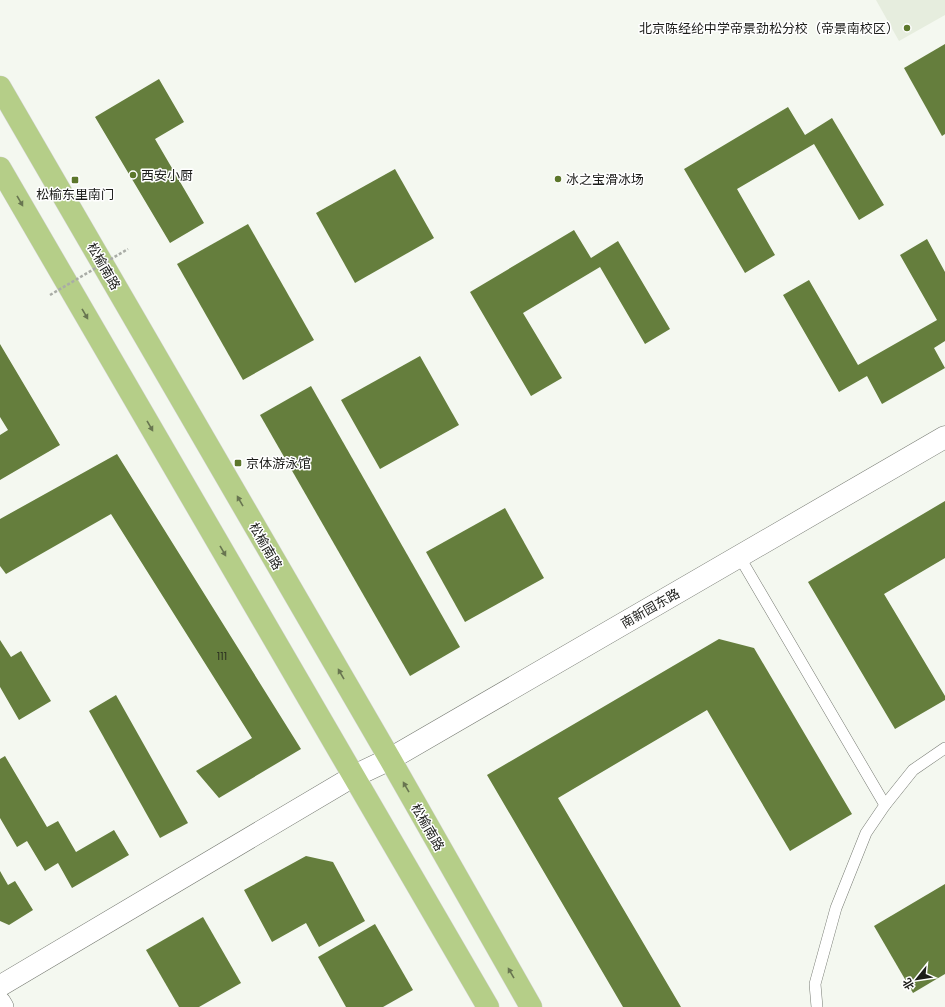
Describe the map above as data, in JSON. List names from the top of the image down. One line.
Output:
{"streets":{"main road":["松榆南路"],"street":["南新园东路"]},"crossings":[["松榆南路","南新园东路"]],"places":{"other":["北京陈经纶中学帝景劲松分校（帝景南校区）","西安小厨","冰之宝滑冰场"],"transit":["松榆东里南门","京体游泳馆"]},"house_numbers":["111"],"north":"bottom left"}
